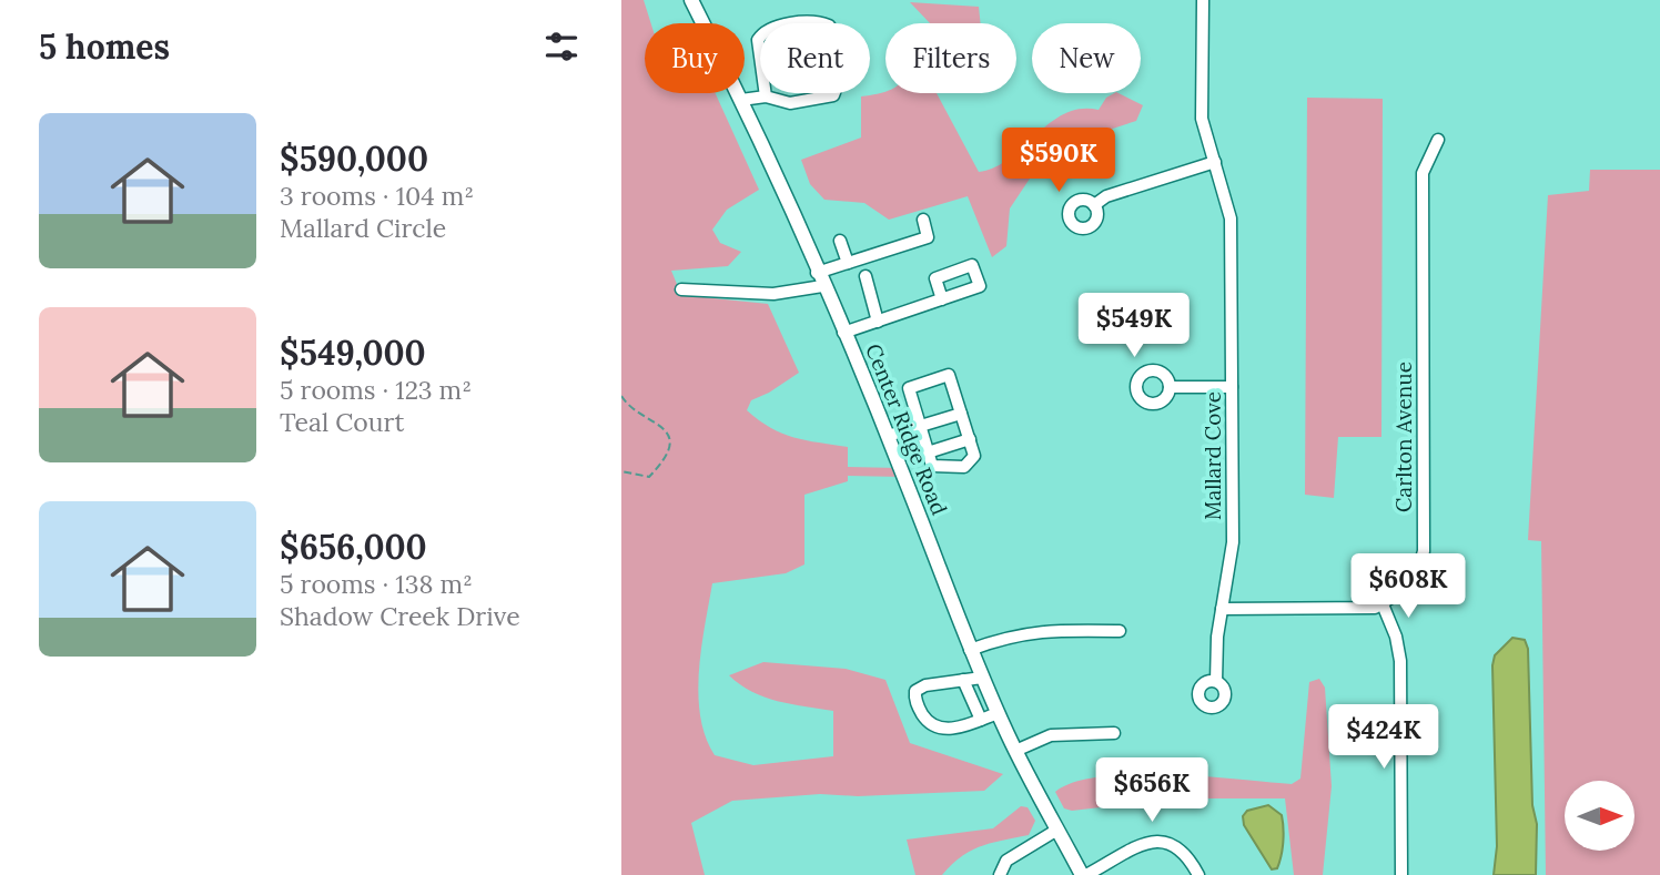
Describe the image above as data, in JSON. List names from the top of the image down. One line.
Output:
{"streets":{"main road":["Center Ridge Road"],"street":["Carlton Avenue","Mallard Cove"]},"north":"right","page":{"heading":"5 homes","chip":["Buy","Rent","Filters","New"],"list":[{"name":"$590,000","note":"3 rooms · 104 m² · Mallard Circle"},{"name":"$549,000","note":"5 rooms · 123 m² · Teal Court"},{"name":"$656,000","note":"5 rooms · 138 m² · Shadow Creek Drive"}],"price":["$590K","$549K","$608K","$424K","$656K"]}}
